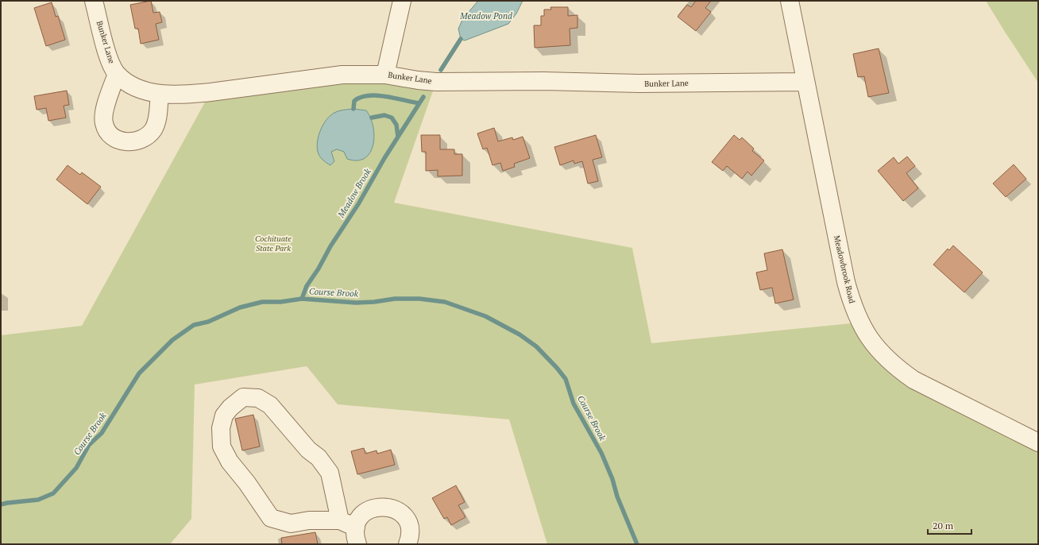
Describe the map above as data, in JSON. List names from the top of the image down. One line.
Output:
{"streets":{"street":["Bunker Lane","Meadowbrook Road"]},"crossings":[["Bunker Lane","Meadowbrook Road"]],"water":["Meadow Pond","Meadow Brook","Course Brook"],"parks":["Cochituate State Park"],"scale_bar":"20 m"}
